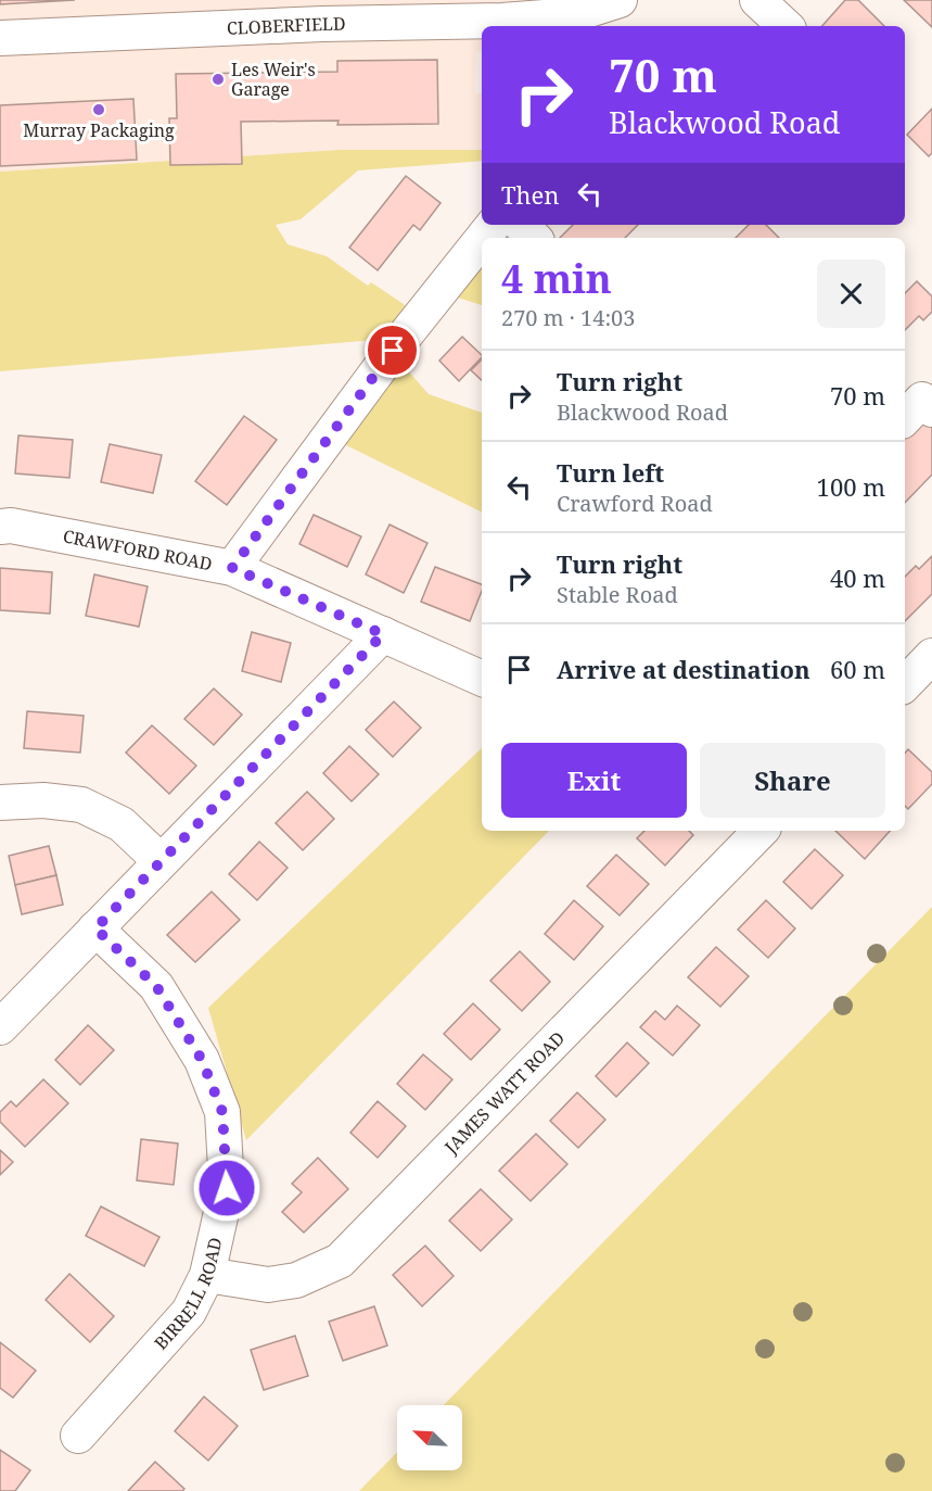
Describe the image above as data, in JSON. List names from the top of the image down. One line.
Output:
{"streets":{"street":["CLOBERFIELD","CRAWFORD ROAD","JAMES WATT ROAD","BIRRELL ROAD"]},"crossings":[["JAMES WATT ROAD","BIRRELL ROAD"]],"places":["Les Weir's Garage","Murray Packaging"],"north":"top left","page":{"turn":["70 m","Blackwood Road"],"then":"Then","heading":["4 min","270 m · 14:03"],"list":[{"name":"Turn right","note":"Blackwood Road","value":"70 m"},{"name":"Turn left","note":"Crawford Road","value":"100 m"},{"name":"Turn right","note":"Stable Road","value":"40 m"},{"name":"Arrive at destination","value":"60 m"}],"buttons":["Exit","Share"]}}
